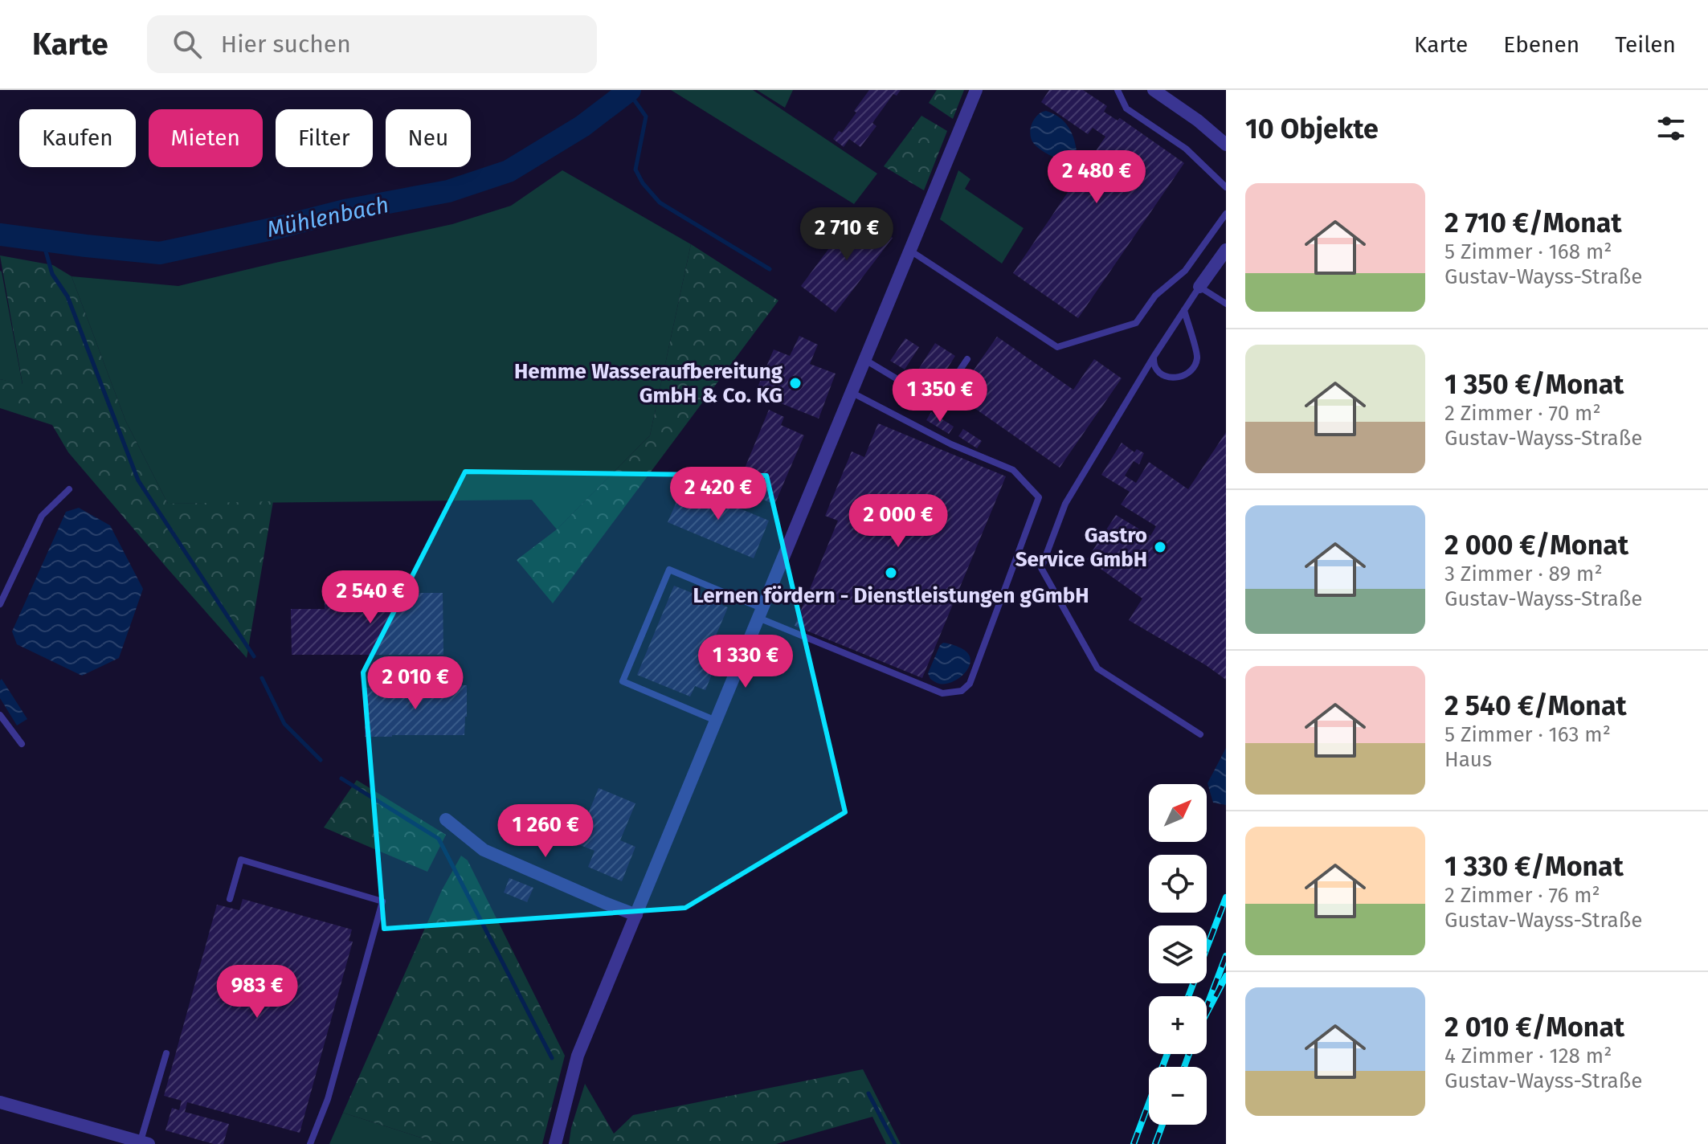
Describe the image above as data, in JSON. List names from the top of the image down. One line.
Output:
{"water":["Mühlenbach"],"places":["Hemme Wasseraufbereitung GmbH & Co. KG","Gastro Service GmbH","Lernen fördern - Dienstleistungen gGmbH"],"north":"top right","page":{"header":"Karte","search":"Hier suchen","nav":["Karte","Ebenen","Teilen"],"heading":"10 Objekte","chip":["Kaufen","Mieten","Filter","Neu"],"price":["2 480 €","2 710 €","1 350 €","2 420 €","2 000 €","2 540 €","1 330 €","2 010 €","1 260 €","983 €"],"list":[{"name":"2 710 €/Monat","note":"5 Zimmer · 168 m² · Gustav-Wayss-Straße"},{"name":"1 350 €/Monat","note":"2 Zimmer · 70 m² · Gustav-Wayss-Straße"},{"name":"2 000 €/Monat","note":"3 Zimmer · 89 m² · Gustav-Wayss-Straße"},{"name":"2 540 €/Monat","note":"5 Zimmer · 163 m² · Haus"},{"name":"1 330 €/Monat","note":"2 Zimmer · 76 m² · Gustav-Wayss-Straße"},{"name":"2 010 €/Monat","note":"4 Zimmer · 128 m² · Gustav-Wayss-Straße"}],"map_buttons":["+","−"]}}
